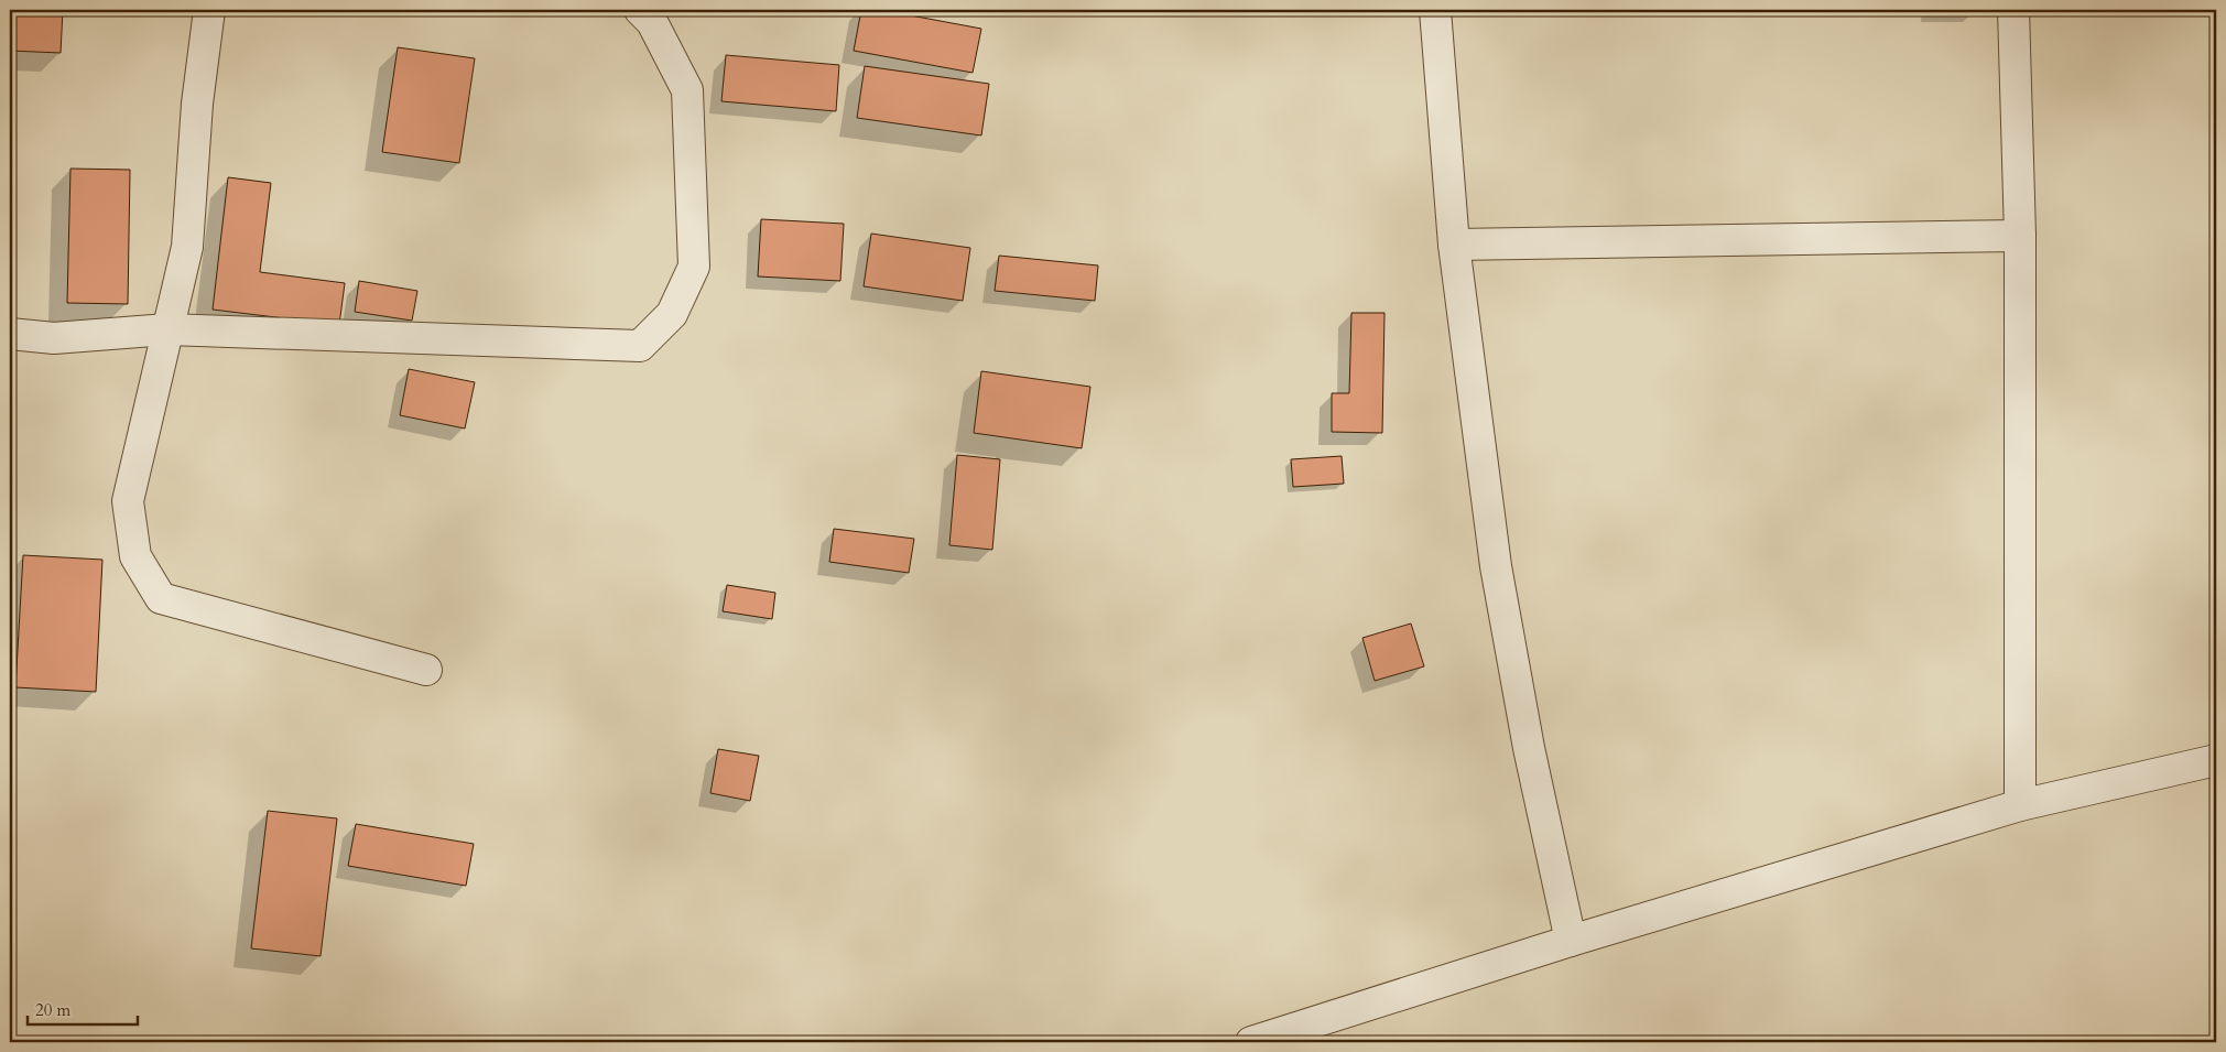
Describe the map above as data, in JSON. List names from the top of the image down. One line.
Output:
{"scale_bar":"20 m"}
